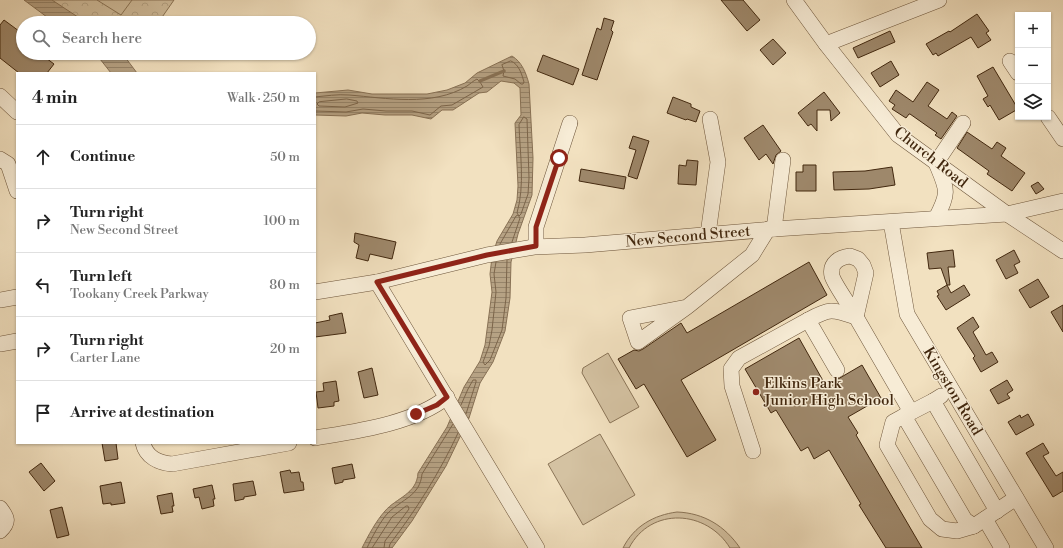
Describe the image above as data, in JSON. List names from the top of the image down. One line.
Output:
{"streets":{"street":["Church Road","New Second Street","Kingston Road"]},"crossings":[["Church Road","New Second Street"],["New Second Street","Kingston Road"]],"places":["Elkins Park Junior High School"],"page":{"map_buttons":["+","−"],"search":"Search here","heading":["4 min","Walk · 250 m"],"list":[["Continue","50 m"],["Turn right","New Second Street","100 m"],["Turn left","Tookany Creek Parkway","80 m"],["Turn right","Carter Lane","20 m"],"Arrive at destination"]}}
